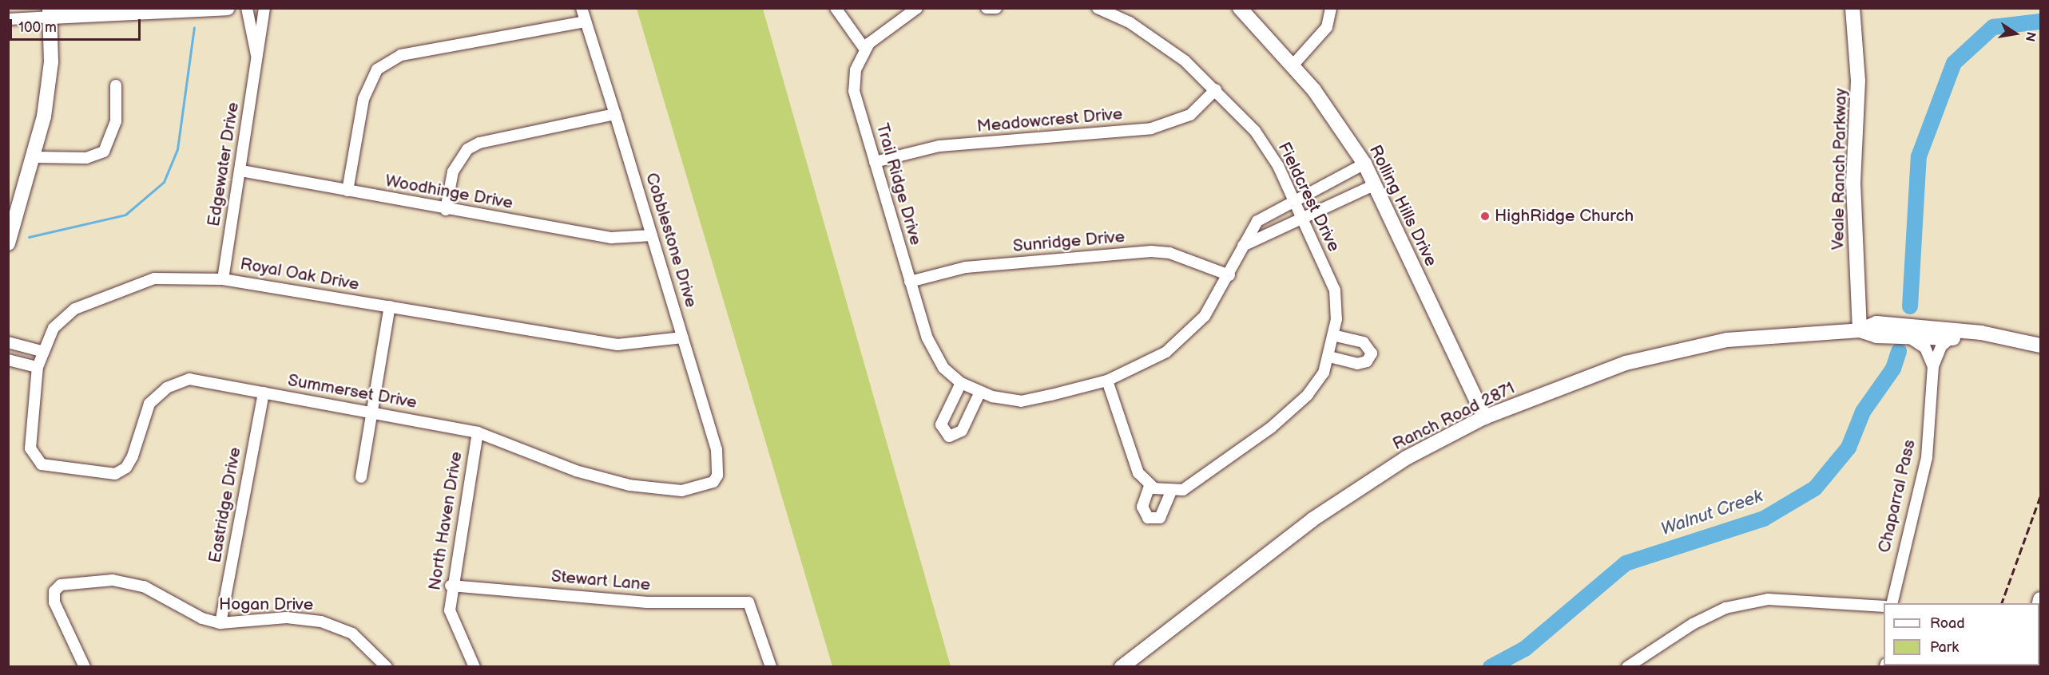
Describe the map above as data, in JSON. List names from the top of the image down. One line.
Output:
{"streets":{"street":["Meadowcrest Drive","Edgewater Drive","Veale Ranch Parkway","Trail Ridge Drive","Woodhinge Drive","Fieldcrest Drive","Rolling Hills Drive","Cobblestone Drive","Sunridge Drive","Royal Oak Drive","Summerset Drive","Ranch Road 2871","Chaparral Pass","Eastridge Drive","North Haven Drive","Stewart Lane","Hogan Drive"]},"crossings":[["Meadowcrest Drive","Trail Ridge Drive"],["Meadowcrest Drive","Fieldcrest Drive"],["Edgewater Drive","Woodhinge Drive"],["Edgewater Drive","Royal Oak Drive"],["Veale Ranch Parkway","Ranch Road 2871"],["Trail Ridge Drive","Fieldcrest Drive"],["Trail Ridge Drive","Rolling Hills Drive"],["Trail Ridge Drive","Sunridge Drive"],["Woodhinge Drive","Cobblestone Drive"],["Rolling Hills Drive","Ranch Road 2871"],["Cobblestone Drive","Royal Oak Drive"],["Cobblestone Drive","Summerset Drive"],["Royal Oak Drive","Summerset Drive"],["Summerset Drive","Eastridge Drive"],["Summerset Drive","North Haven Drive"],["Ranch Road 2871","Chaparral Pass"],["Eastridge Drive","Hogan Drive"],["North Haven Drive","Stewart Lane"]],"water":["Walnut Creek"],"places":["HighRidge Church"],"legend":["Road","Park"],"scale_bar":"100 m","north":"right"}
